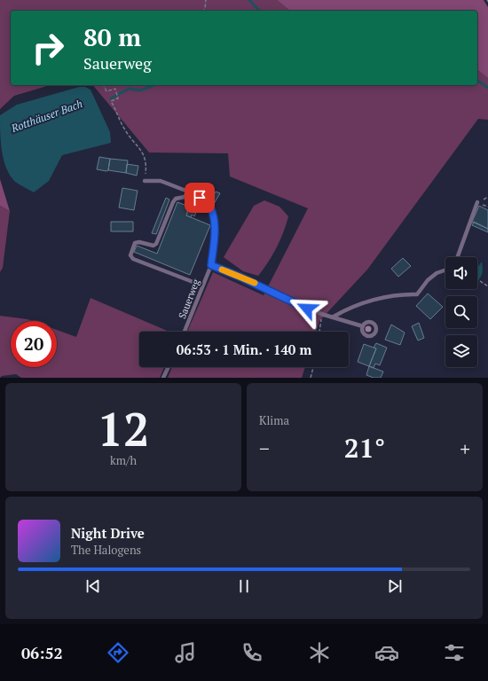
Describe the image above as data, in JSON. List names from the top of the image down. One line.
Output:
{"streets":{"lane":["Sauerweg"]},"water":["Rotthäuser Bach"],"page":{"turn":["80 m","Sauerweg"],"limit":"20","trip":"06:53 · 1 Min. · 140 m","tile":[["12","km/h"],"Klima"],"heat":["−","21°","+"],"song":["Night Drive","The Halogens"],"tabs":"06:52"}}
